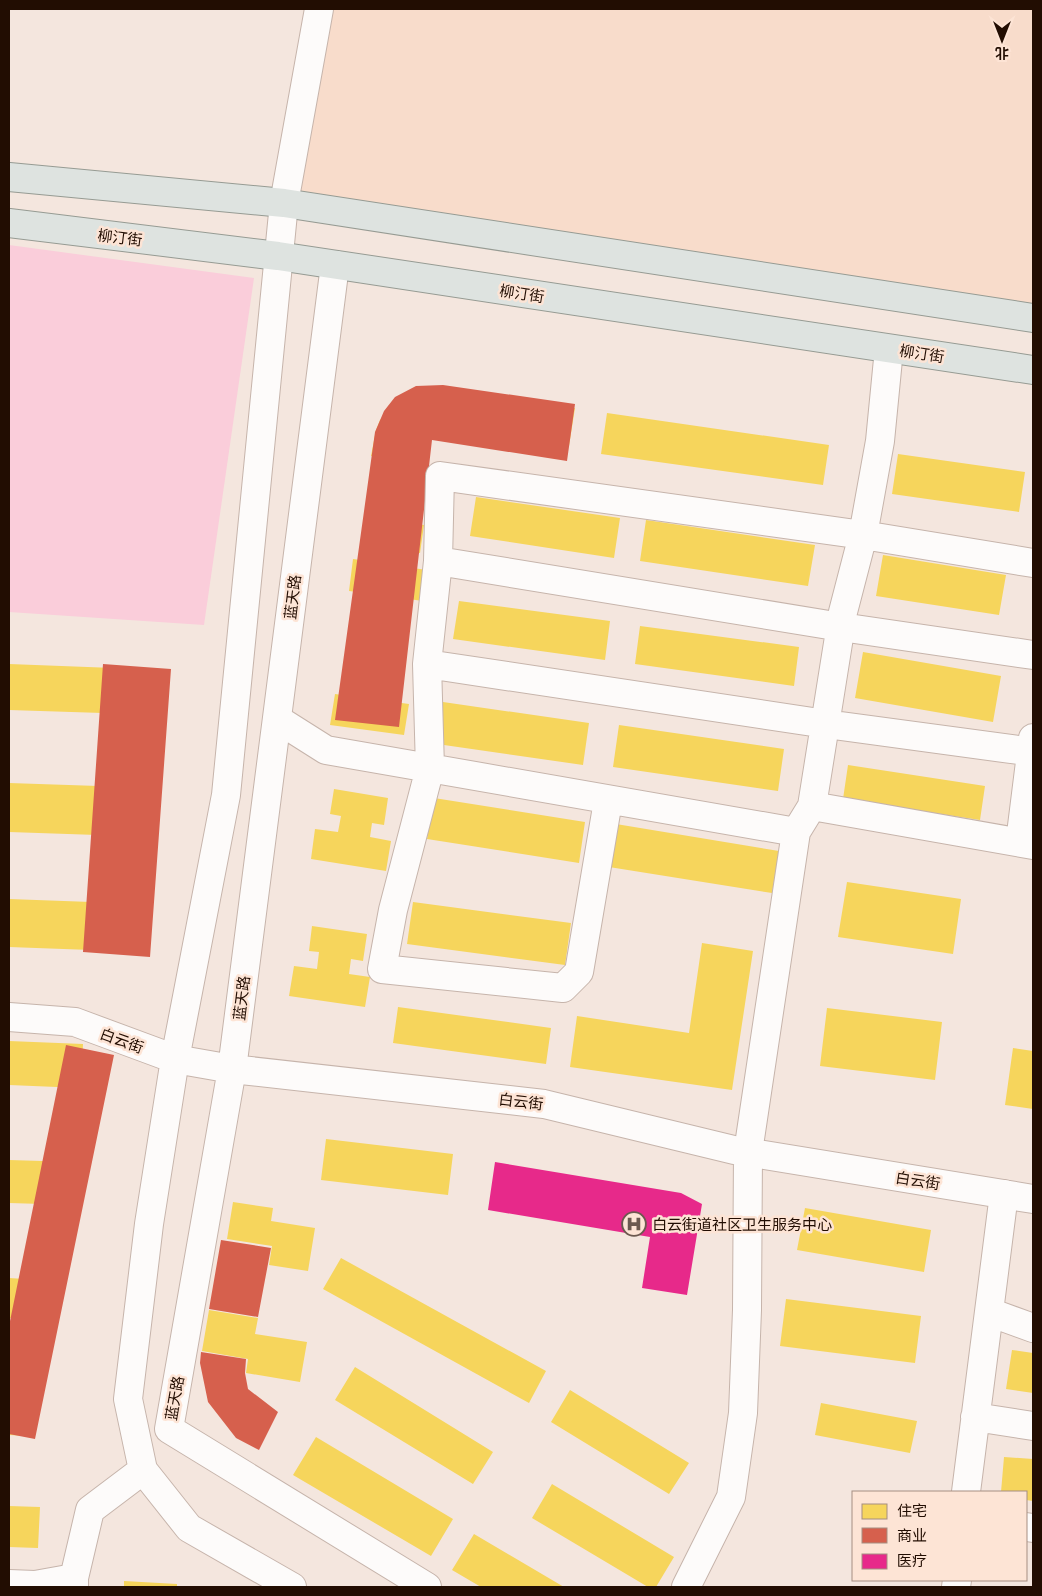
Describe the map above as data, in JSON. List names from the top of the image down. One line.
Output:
{"streets":{"main road":["柳汀街"],"street":["蓝天路","白云街"]},"crossings":[["柳汀街","蓝天路"],["蓝天路","白云街"]],"places":{"hospital":["白云街道社区卫生服务中心"]},"legend":["住宅","商业","医疗"],"north":"bottom"}
